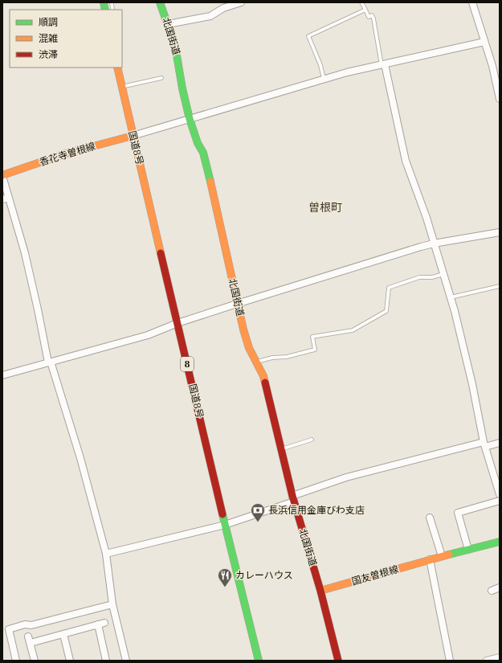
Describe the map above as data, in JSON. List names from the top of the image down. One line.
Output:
{"streets":{"main road":["北国街道","国道8号","香花寺曽根線","8","国友曽根線"]},"crossings":[["北国街道","国友曽根線"],["国道8号","香花寺曽根線"]],"districts":["曽根町"],"places":{"bank":["長浜信用金庫びわ支店"],"restaurant":["カレーハウス"]},"legend":["順調","混雑","渋滞"]}
